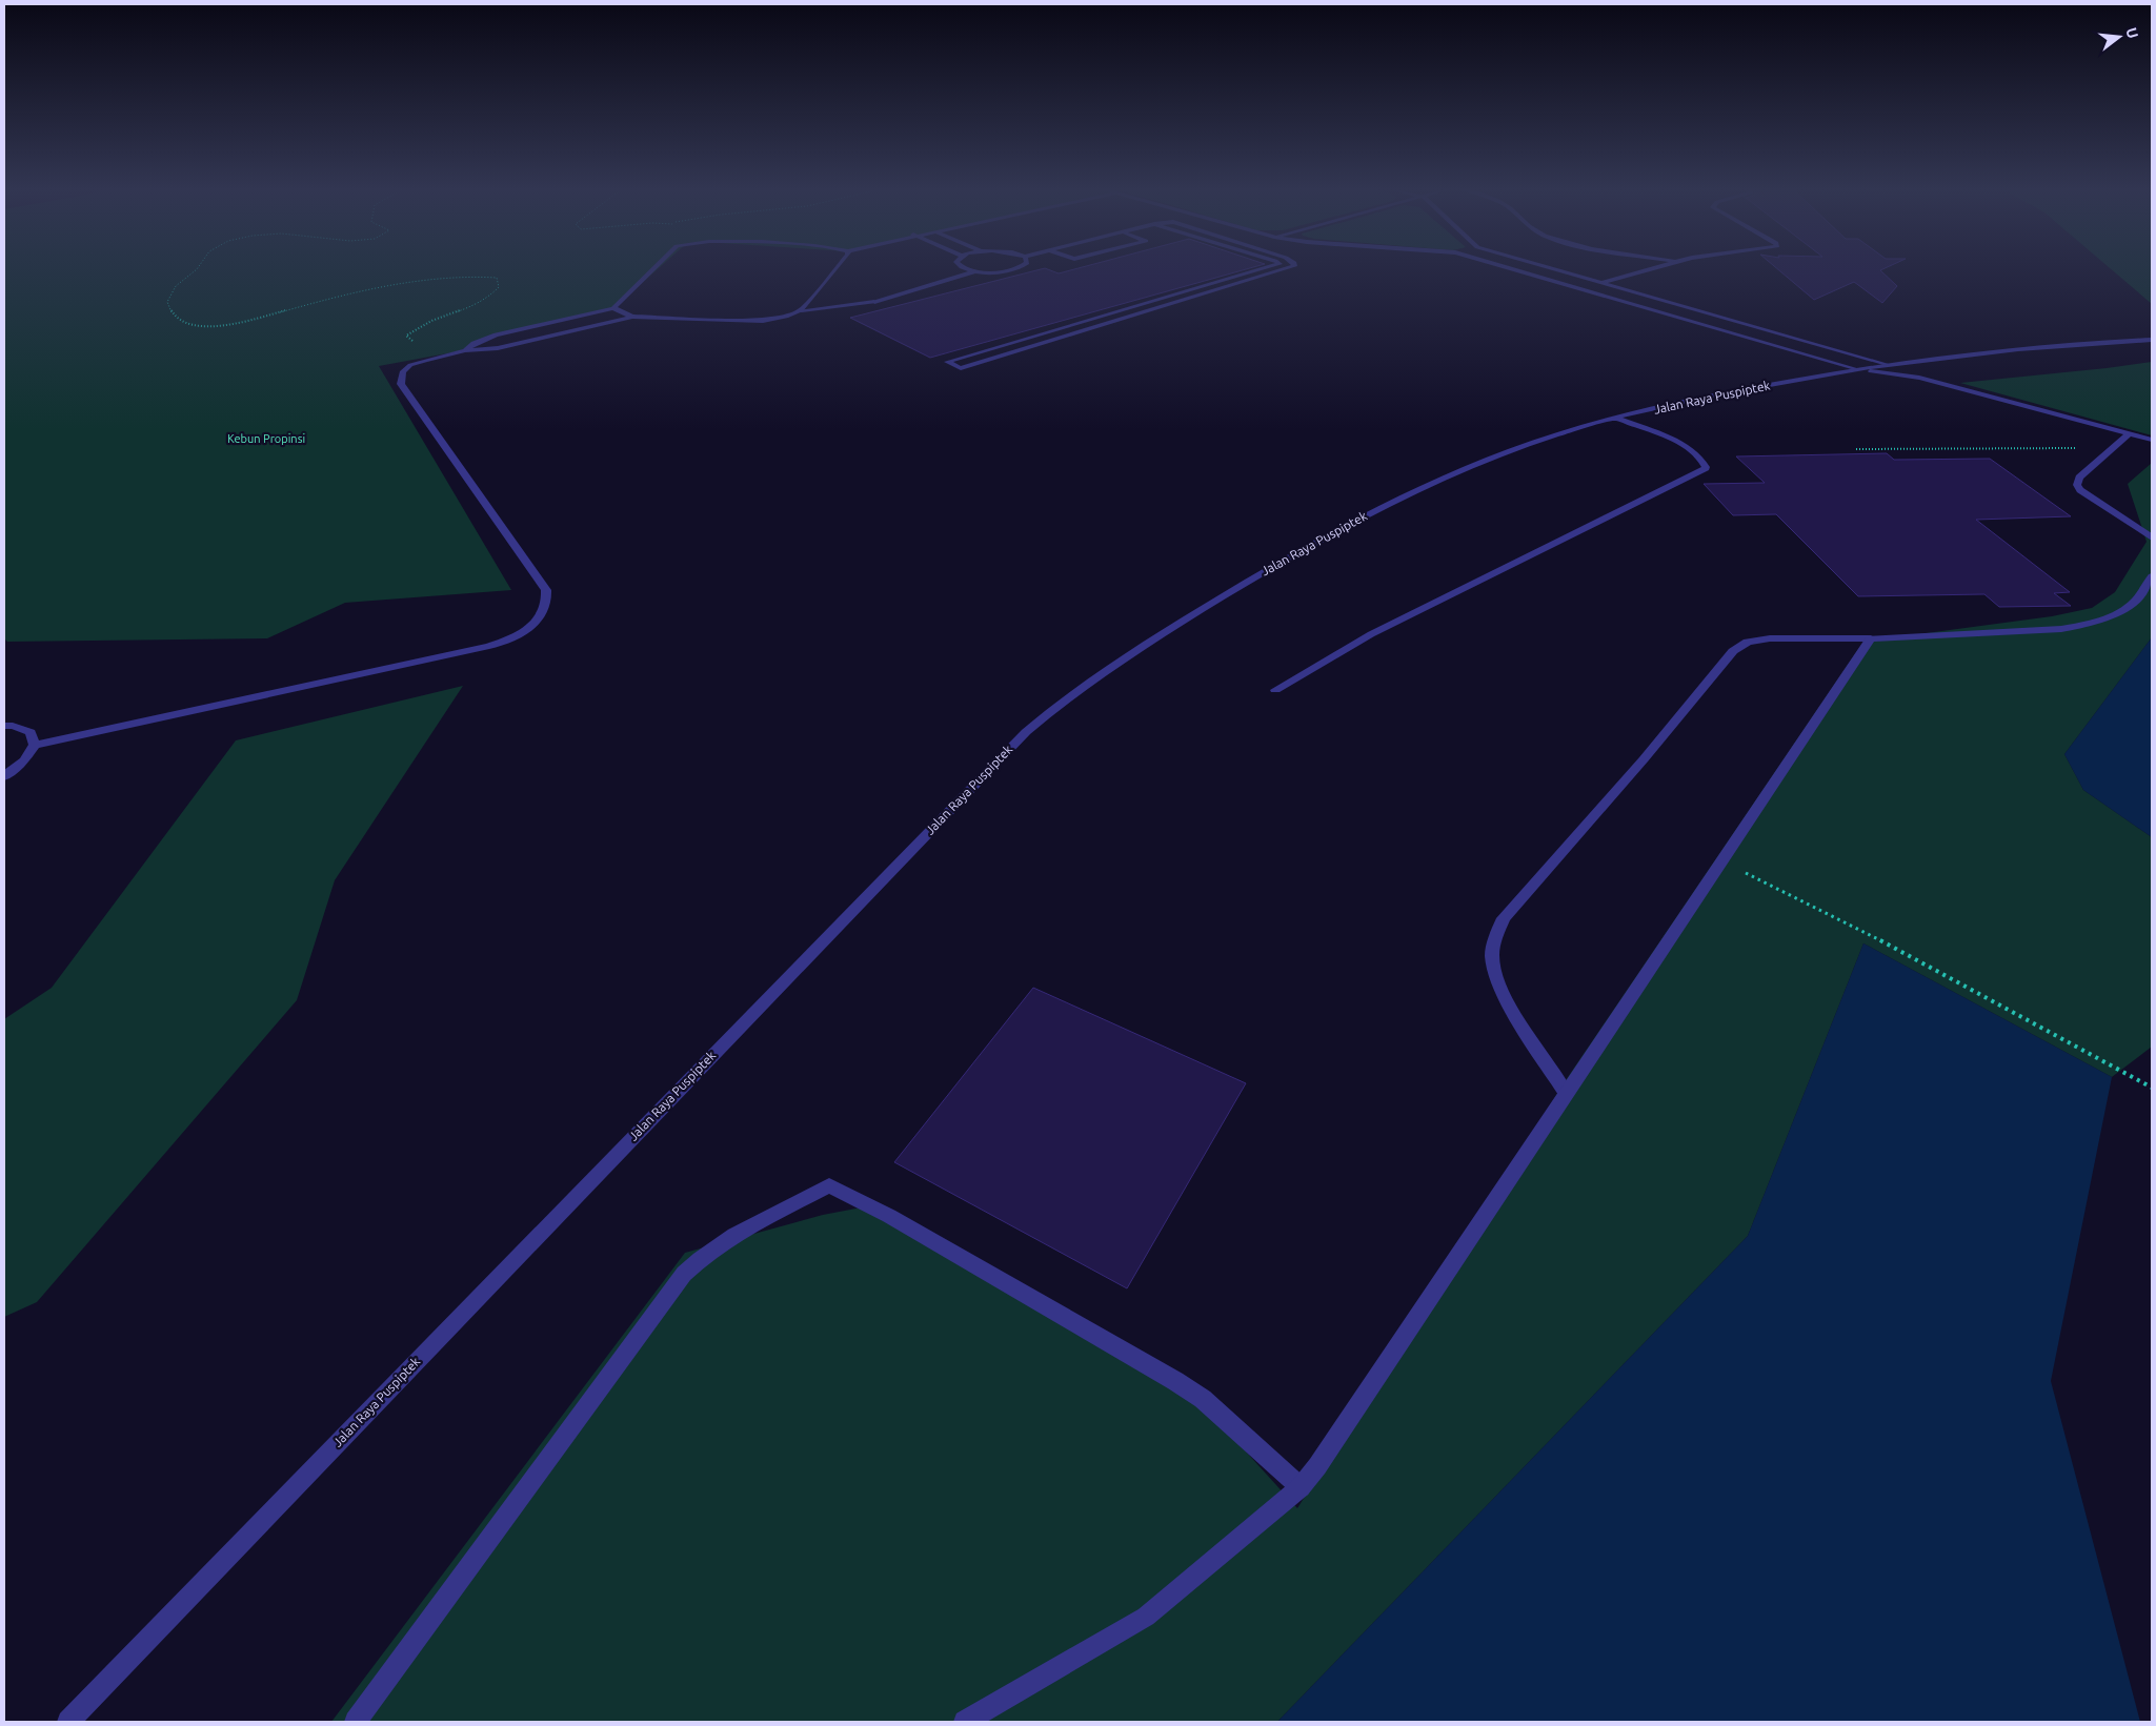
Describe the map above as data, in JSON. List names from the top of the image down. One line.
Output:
{"streets":{"street":["Jalan Raya Puspiptek"]},"parks":["Kebun Propinsi"],"north":"right"}
